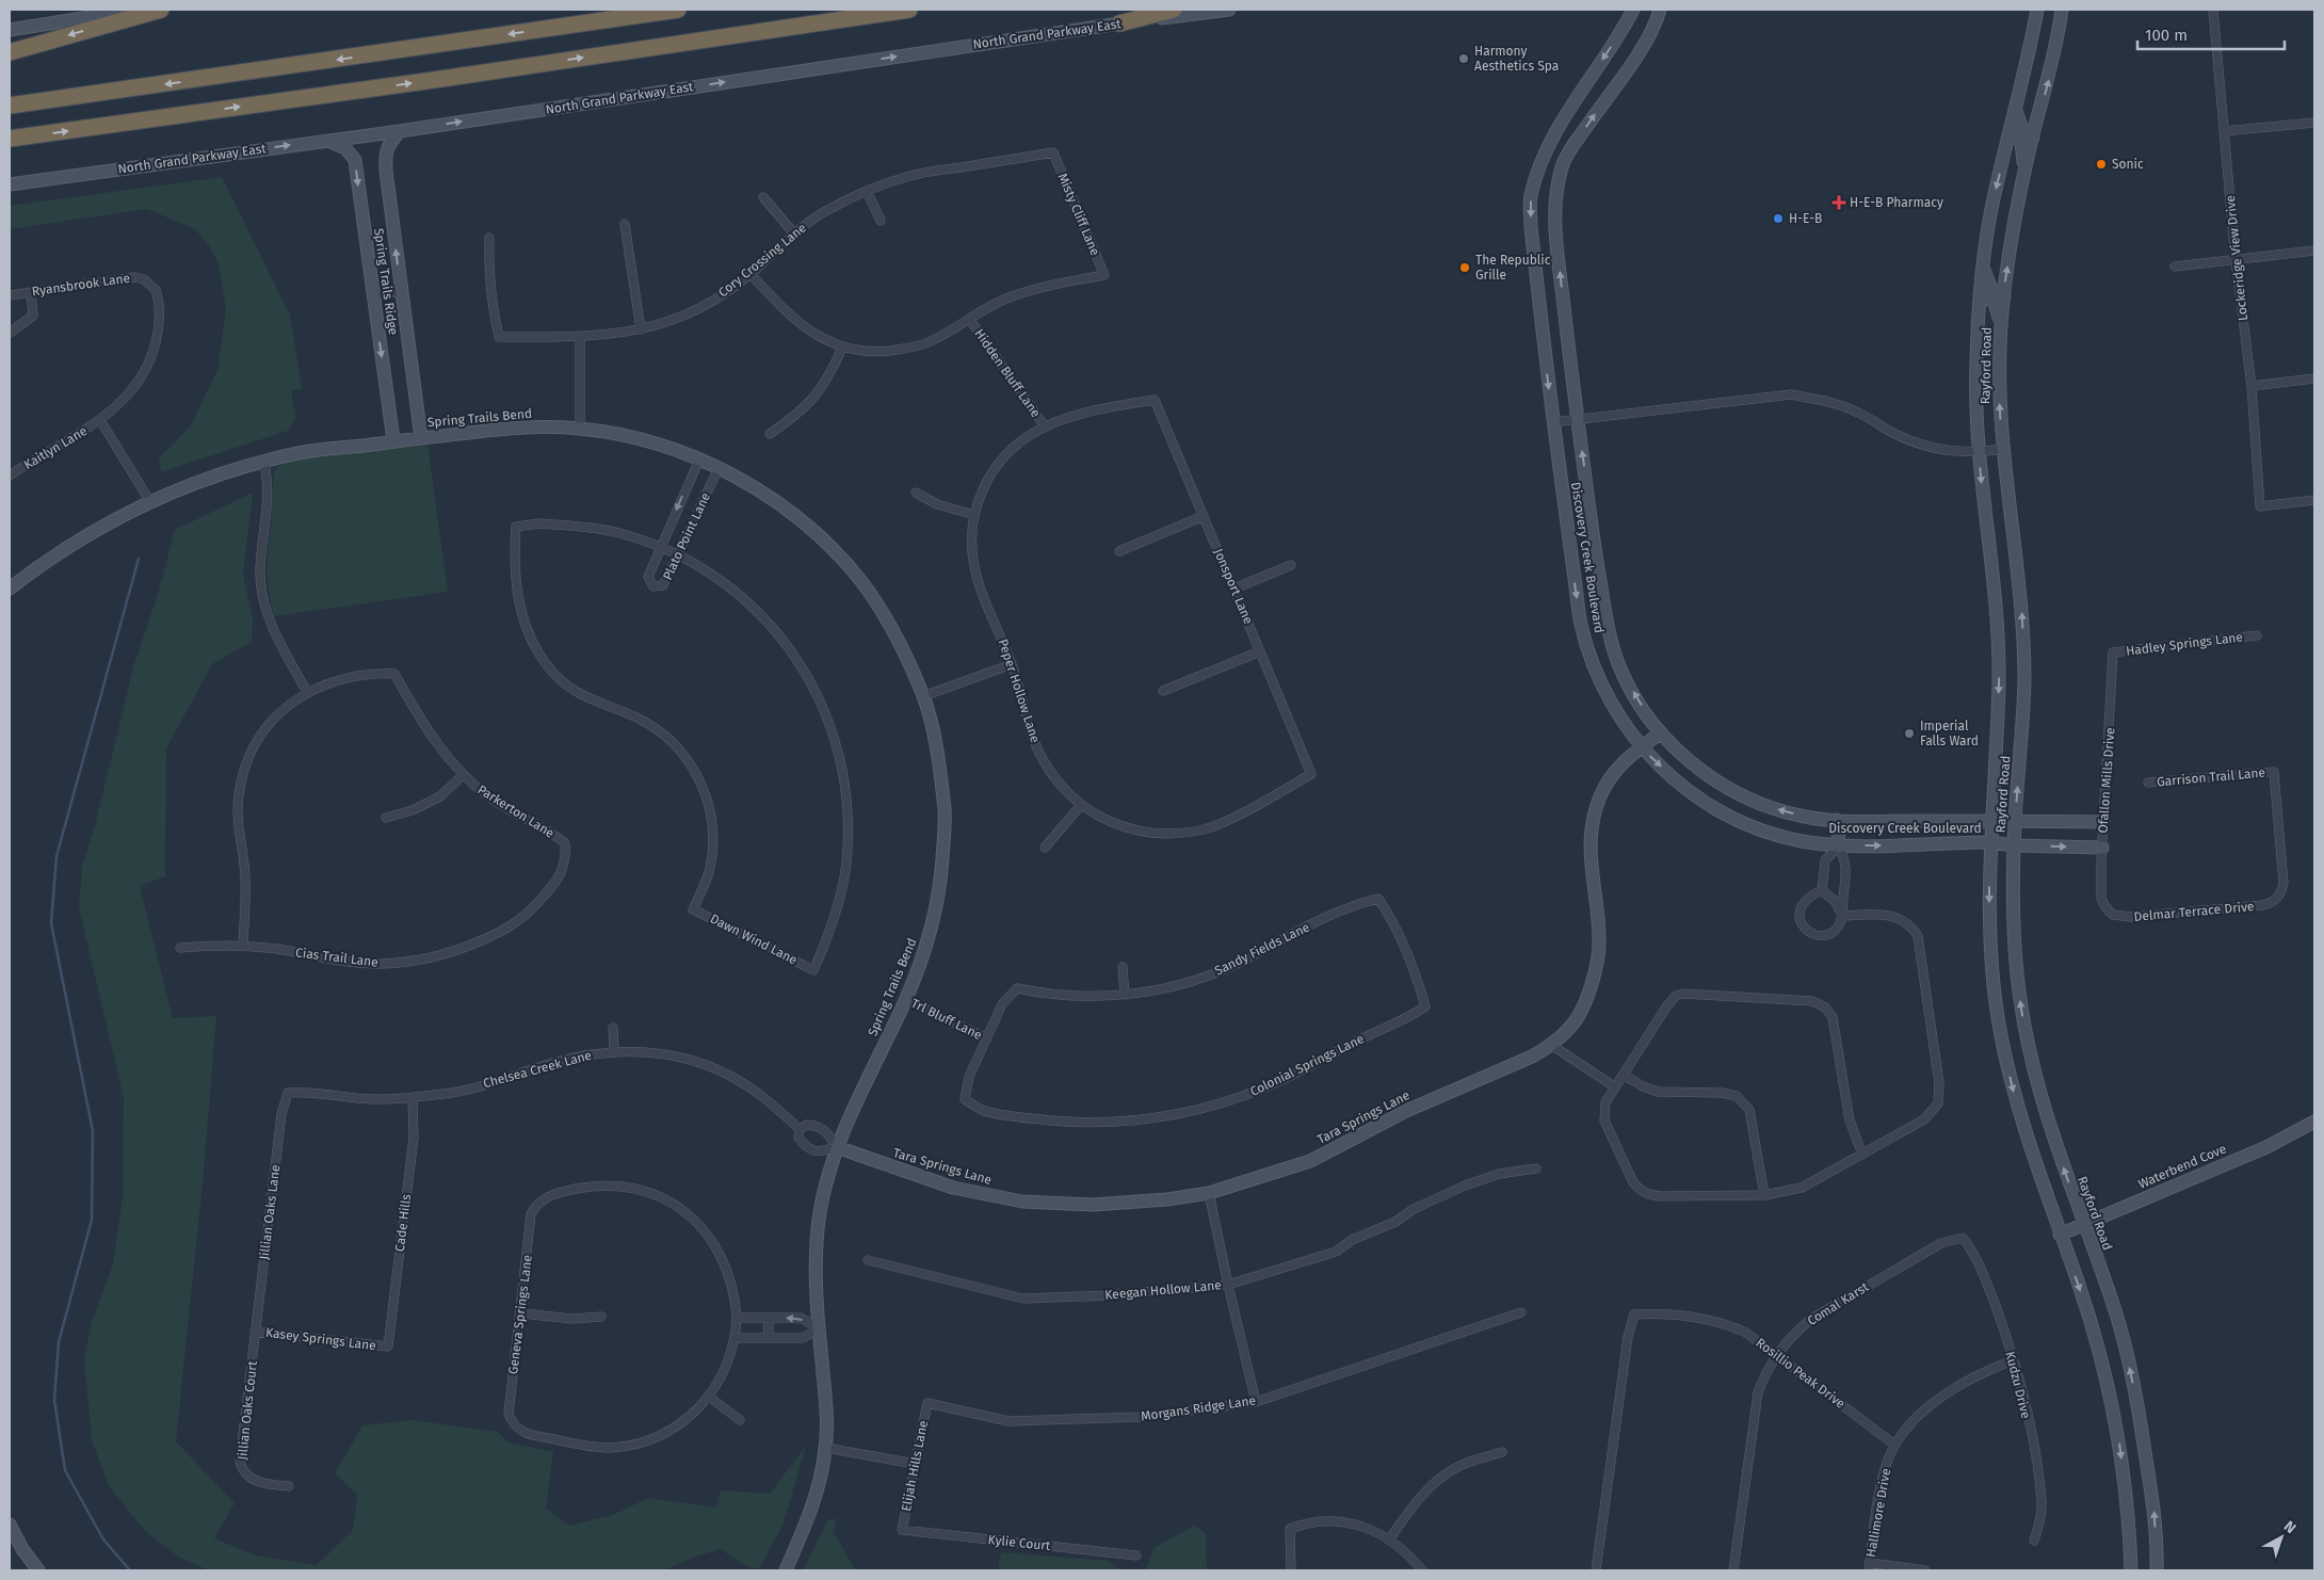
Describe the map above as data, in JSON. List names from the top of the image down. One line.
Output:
{"streets":{"street":["North Grand Parkway East","Misty Cliff Lane","Lockeridge View Drive","Cory Crossing Lane","Spring Trails Ridge","Ryansbrook Lane","Rayford Road","Hidden Bluff Lane","Spring Trails Bend","Kaitlyn Lane","Plato Point Lane","Discovery Creek Boulevard","Jonsport Lane","Hadley Springs Lane","Peper Hollow Lane","Garrison Trail Lane","Ofallon Mills Drive","Parkerton Lane","Delmar Terrace Drive","Dawn Wind Lane","Sandy Fields Lane","Cias Trail Lane","Trl Bluff Lane","Colonial Springs Lane","Chelsea Creek Lane","Tara Springs Lane","Waterbend Cove","Jillian Oaks Lane","Cade Hills","Keegan Hollow Lane","Comal Karst","Geneva Springs Lane","Kasey Springs Lane","Rosillio Peak Drive","Kudzu Drive","Morgans Ridge Lane","Jillian Oaks Court","Elijah Hills Lane","Hallimore Drive","Kylie Court"]},"crossings":[["North Grand Parkway East","Spring Trails Ridge"],["Misty Cliff Lane","Cory Crossing Lane"],["Misty Cliff Lane","Hidden Bluff Lane"],["Spring Trails Ridge","Spring Trails Bend"],["Ryansbrook Lane","Kaitlyn Lane"],["Rayford Road","Discovery Creek Boulevard"],["Rayford Road","Waterbend Cove"],["Hidden Bluff Lane","Peper Hollow Lane"],["Spring Trails Bend","Plato Point Lane"],["Spring Trails Bend","Trl Bluff Lane"],["Spring Trails Bend","Chelsea Creek Lane"],["Spring Trails Bend","Tara Springs Lane"],["Plato Point Lane","Dawn Wind Lane"],["Discovery Creek Boulevard","Ofallon Mills Drive"],["Discovery Creek Boulevard","Tara Springs Lane"],["Jonsport Lane","Peper Hollow Lane"],["Hadley Springs Lane","Ofallon Mills Drive"],["Garrison Trail Lane","Delmar Terrace Drive"],["Ofallon Mills Drive","Delmar Terrace Drive"],["Parkerton Lane","Cias Trail Lane"],["Sandy Fields Lane","Trl Bluff Lane"],["Sandy Fields Lane","Colonial Springs Lane"],["Trl Bluff Lane","Colonial Springs Lane"],["Chelsea Creek Lane","Tara Springs Lane"],["Chelsea Creek Lane","Jillian Oaks Lane"],["Chelsea Creek Lane","Cade Hills"],["Jillian Oaks Lane","Kasey Springs Lane"],["Jillian Oaks Lane","Jillian Oaks Court"],["Cade Hills","Kasey Springs Lane"],["Comal Karst","Rosillio Peak Drive"],["Comal Karst","Kudzu Drive"],["Kasey Springs Lane","Jillian Oaks Court"],["Rosillio Peak Drive","Hallimore Drive"],["Kudzu Drive","Hallimore Drive"],["Morgans Ridge Lane","Elijah Hills Lane"],["Elijah Hills Lane","Kylie Court"]],"one_way":["North Grand Parkway East"],"places":{"other":["Harmony Aesthetics Spa","Sonic","H-E-B","The Republic Grille","Imperial Falls Ward"],"health":["H-E-B Pharmacy"]},"scale_bar":"100 m","north":"top right"}
